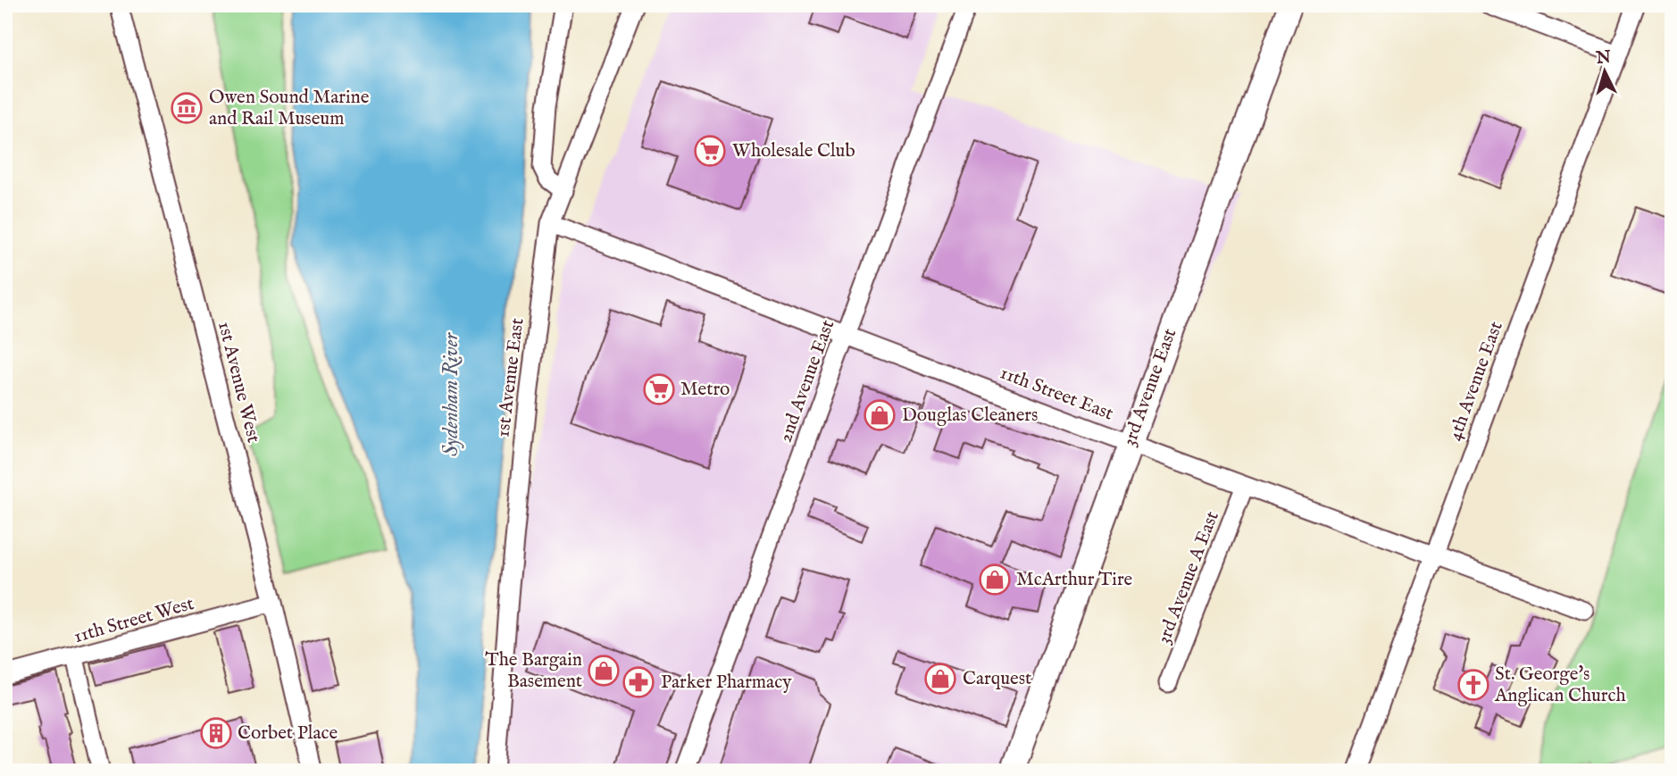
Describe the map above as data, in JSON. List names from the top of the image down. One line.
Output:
{"streets":{"main road":["3rd Avenue East"],"street":["1st Avenue East","2nd Avenue East","4th Avenue East","1st Avenue West","11th Street East","3rd Avenue A East","11th Street West"]},"crossings":[["1st Avenue East","11th Street East"],["2nd Avenue East","11th Street East"],["4th Avenue East","11th Street East"],["1st Avenue West","11th Street West"],["3rd Avenue East","11th Street East"],["11th Street East","3rd Avenue A East"]],"water":["Sydenham River"],"places":{"museum":["Owen Sound Marine and Rail Museum"],"supermarket":["Wholesale Club","Metro"],"shop":["Douglas Cleaners","McArthur Tire","The Bargain Basement","Carquest"],"pharmacy":["Parker Pharmacy"],"church":["St. George's Anglican Church"],"building":["Corbet Place"]},"north":"top"}
